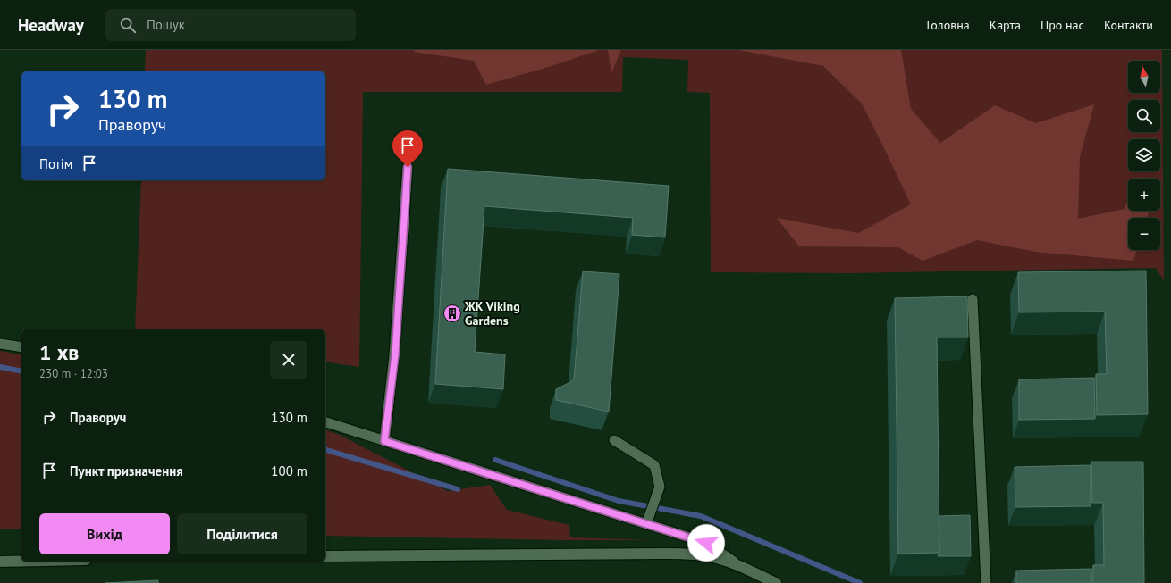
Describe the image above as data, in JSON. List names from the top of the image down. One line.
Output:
{"places":{"building":["ЖК Viking Gardens"]},"north":"top","page":{"header":"Headway","search":"Пошук","nav":["Головна","Карта","Про нас","Контакти"],"map_buttons":["+","−"],"turn":["130 m","Праворуч"],"then":"Потім","heading":["1 хв","230 m · 12:03"],"list":[{"name":"Праворуч","value":"130 m"},{"name":"Пункт призначення","value":"100 m"}],"buttons":["Вихід","Поділитися"]}}
